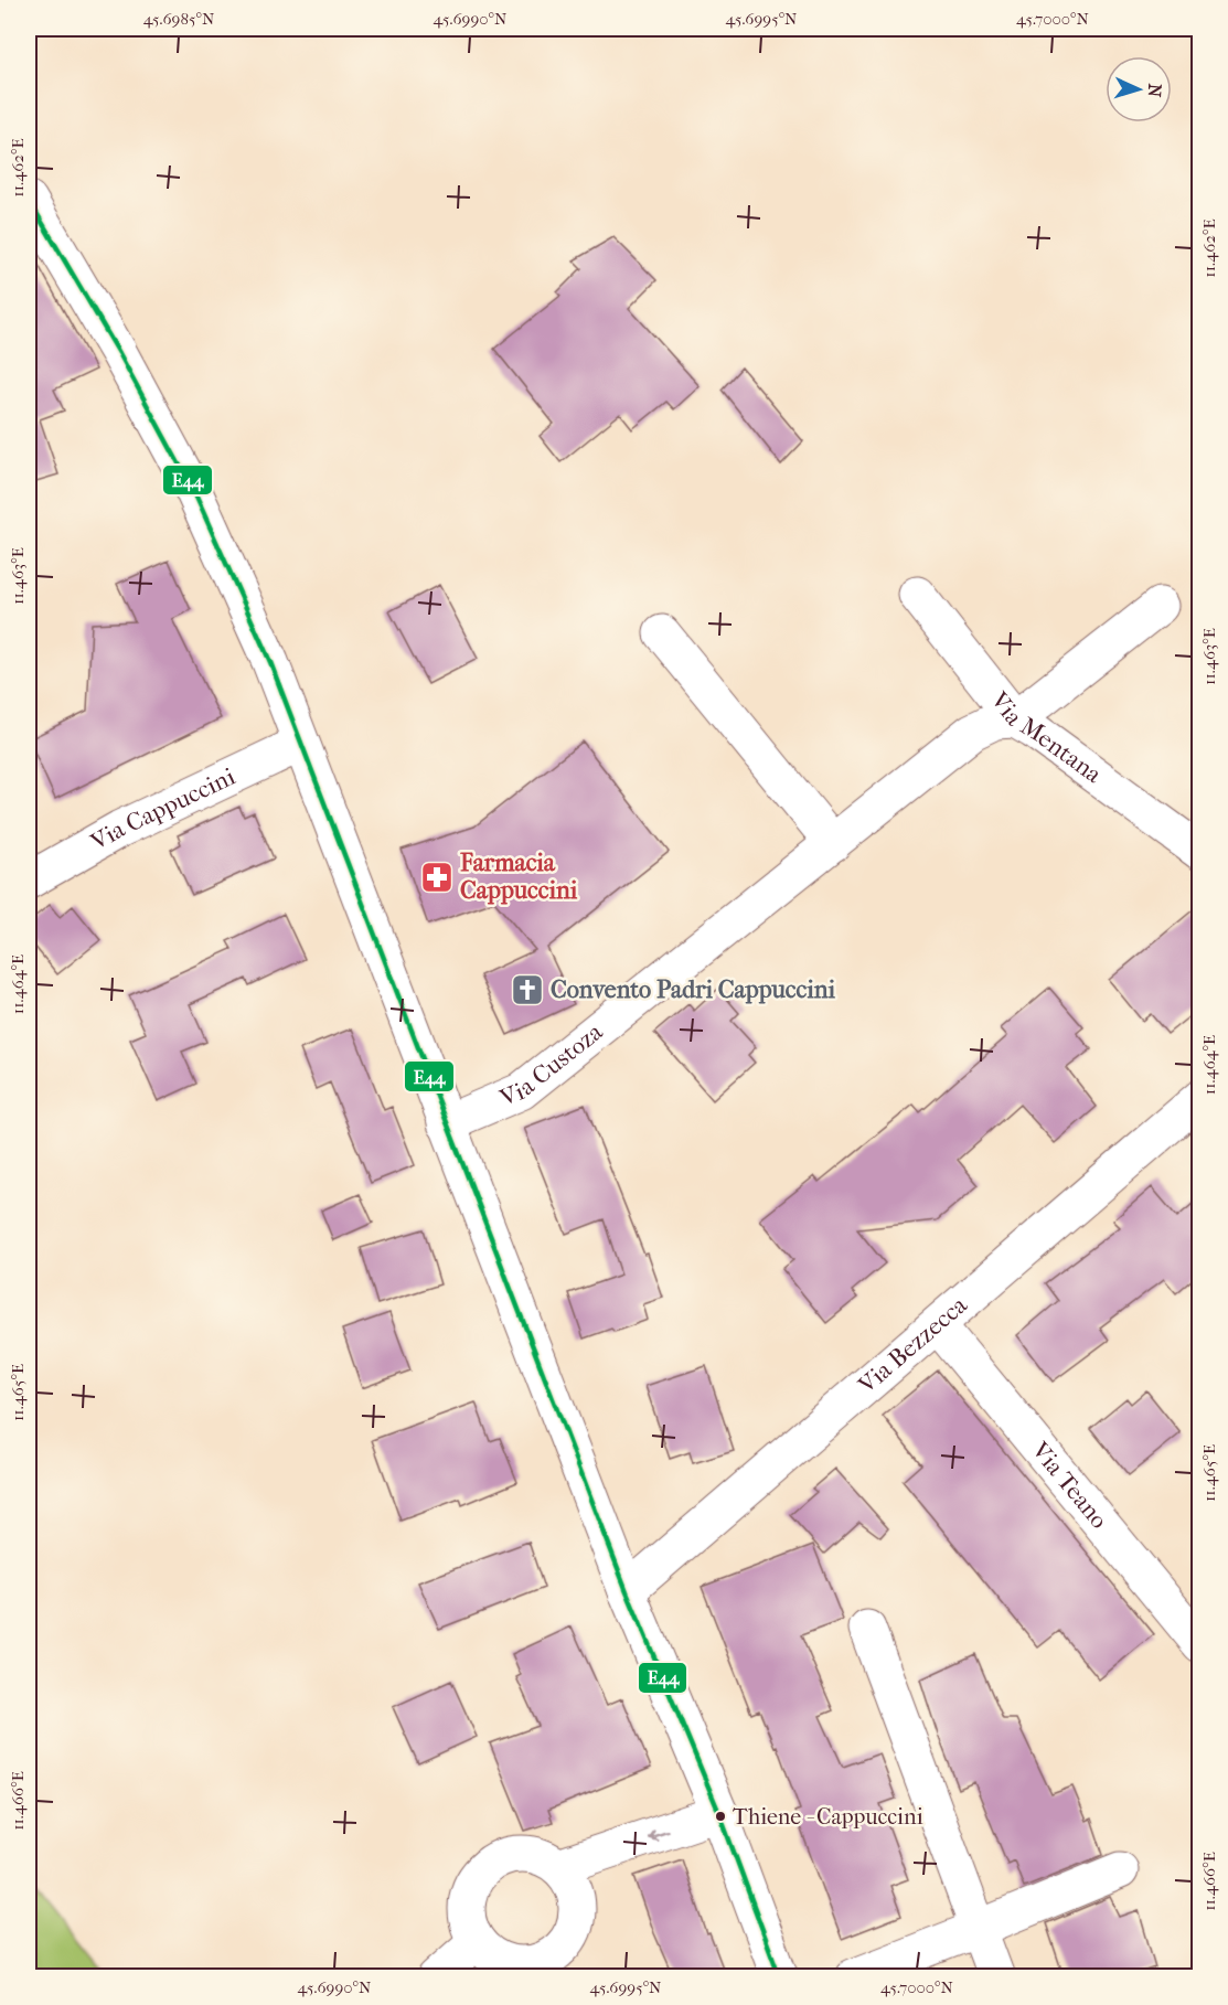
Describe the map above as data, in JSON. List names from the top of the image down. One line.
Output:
{"streets":{"street":["Via Mentana","Via Cappuccini","Via Custoza","Via Bezzecca","Via Teano"]},"crossings":[["Via Mentana","Via Custoza"],["Via Bezzecca","Via Teano"]],"places":{"pharmacy":["Farmacia Cappuccini"],"church":["Convento Padri Cappuccini"],"other":["Thiene - Cappuccini"]},"lines":["transit line E44"],"north":"right","coordinates":["45.6985°N","45.6990°N","45.6995°N","45.7000°N","11.462°E","11.463°E","11.464°E","11.465°E","11.466°E"]}
